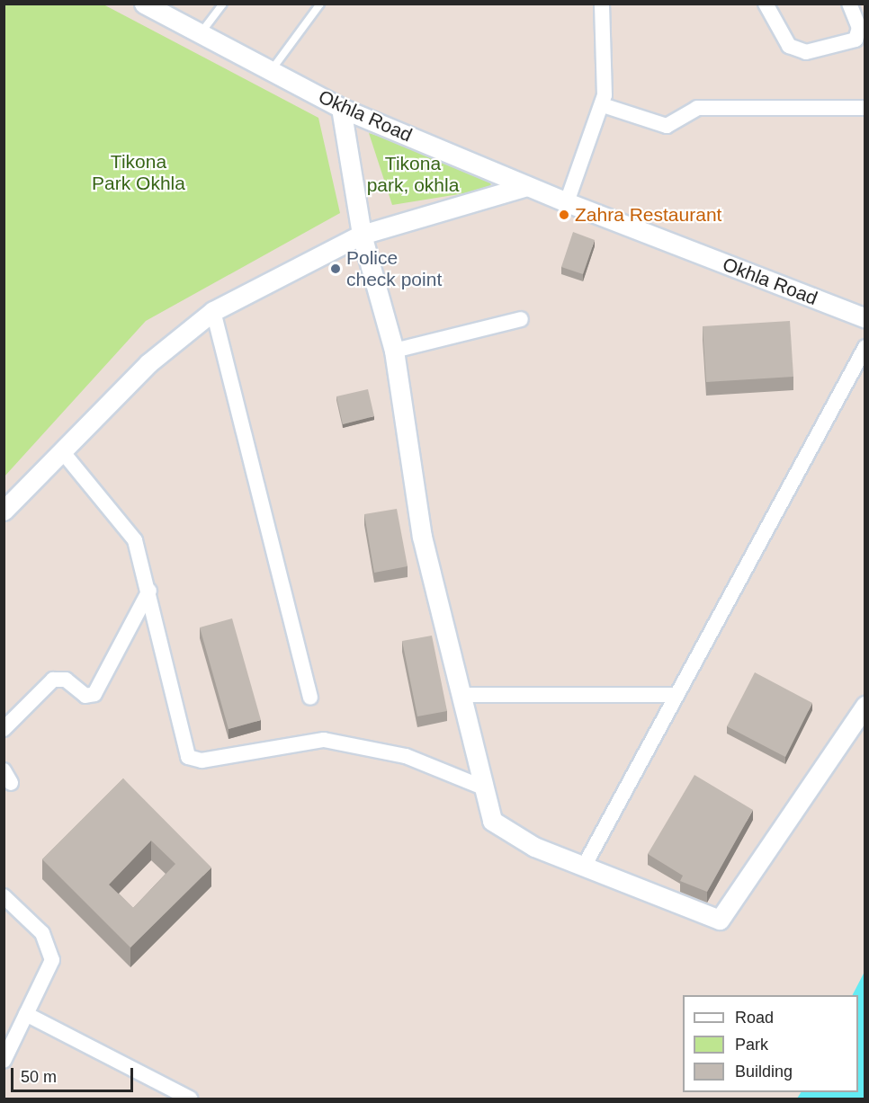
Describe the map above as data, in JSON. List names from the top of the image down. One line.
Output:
{"streets":{"street":["Okhla Road"]},"parks":["Tikona Park Okhla","Tikona park, okhla"],"places":["Zahra Restaurant","Police check point"],"legend":["Road","Park","Building"],"scale_bar":"50 m"}
